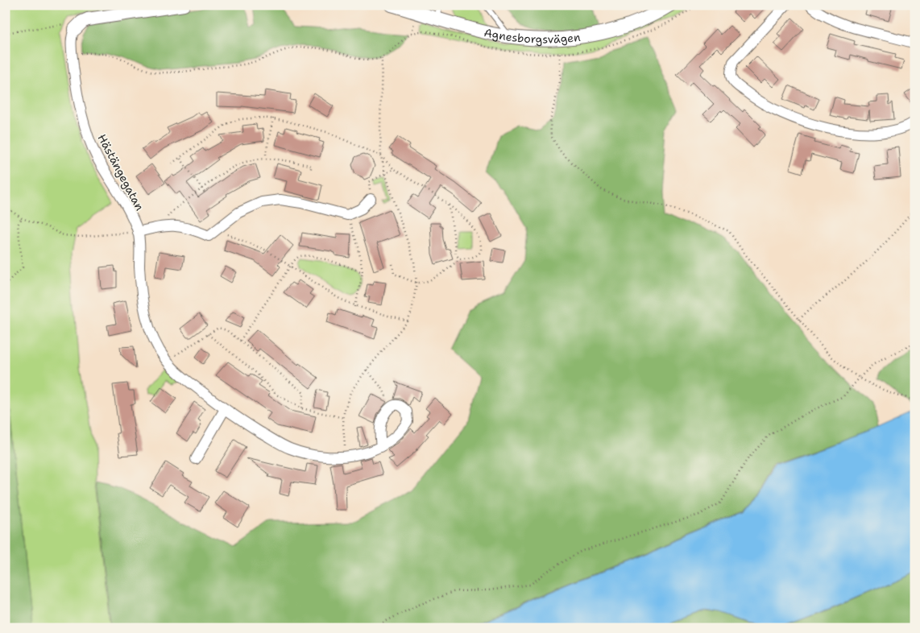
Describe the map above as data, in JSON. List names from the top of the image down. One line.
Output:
{"streets":{"street":["Agnesborgsvägen","Hästängegatan"]}}
